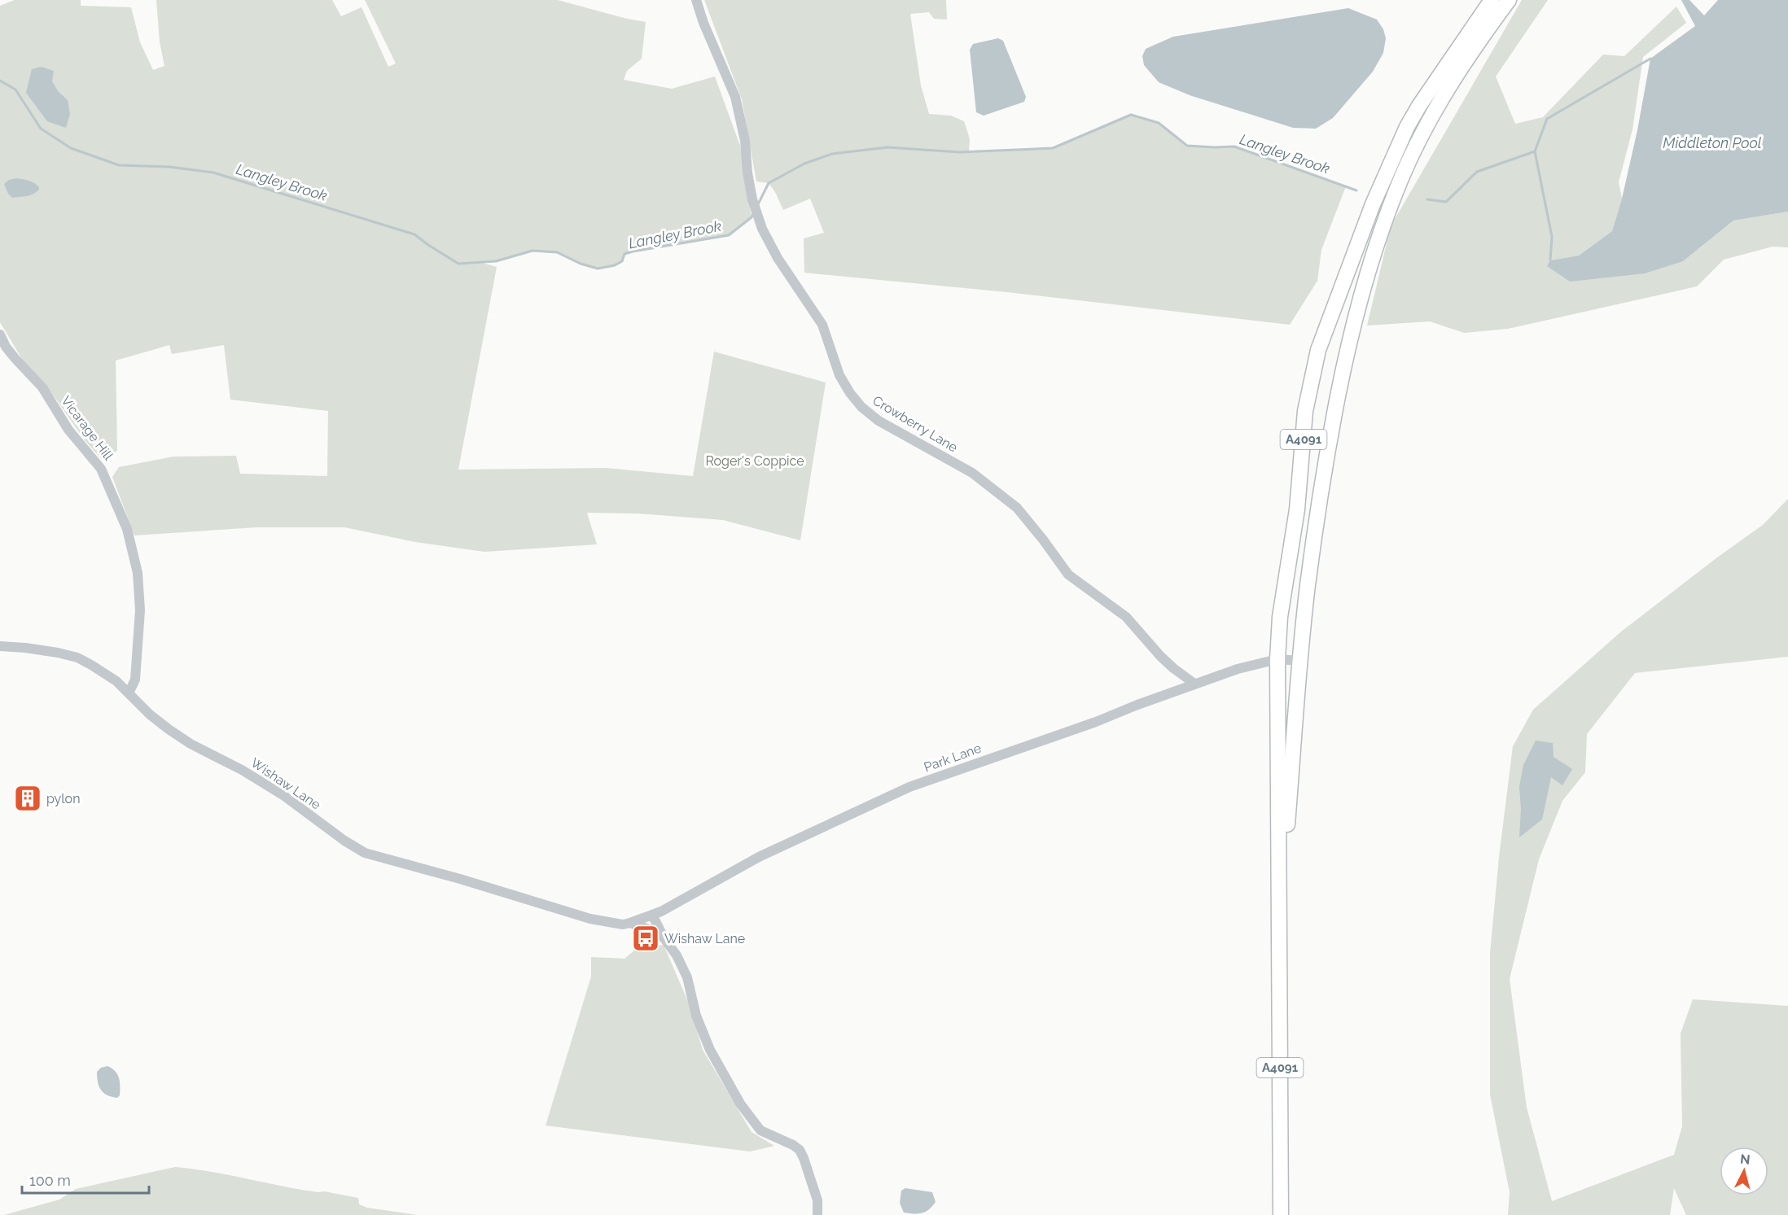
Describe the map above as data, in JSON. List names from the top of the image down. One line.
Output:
{"streets":{"main road":["A4091"],"street":["Crowberry Lane","Vicarage Hill","Park Lane","Wishaw Lane"]},"crossings":[["Crowberry Lane","Park Lane"],["Vicarage Hill","Wishaw Lane"],["A4091","Park Lane"],["Park Lane","Wishaw Lane"]],"water":["Middleton Pool","Langley Brook"],"parks":["Roger's Coppice"],"places":{"building":["pylon"],"bus stop":["Wishaw Lane"]},"scale_bar":"100 m","north":"top"}
